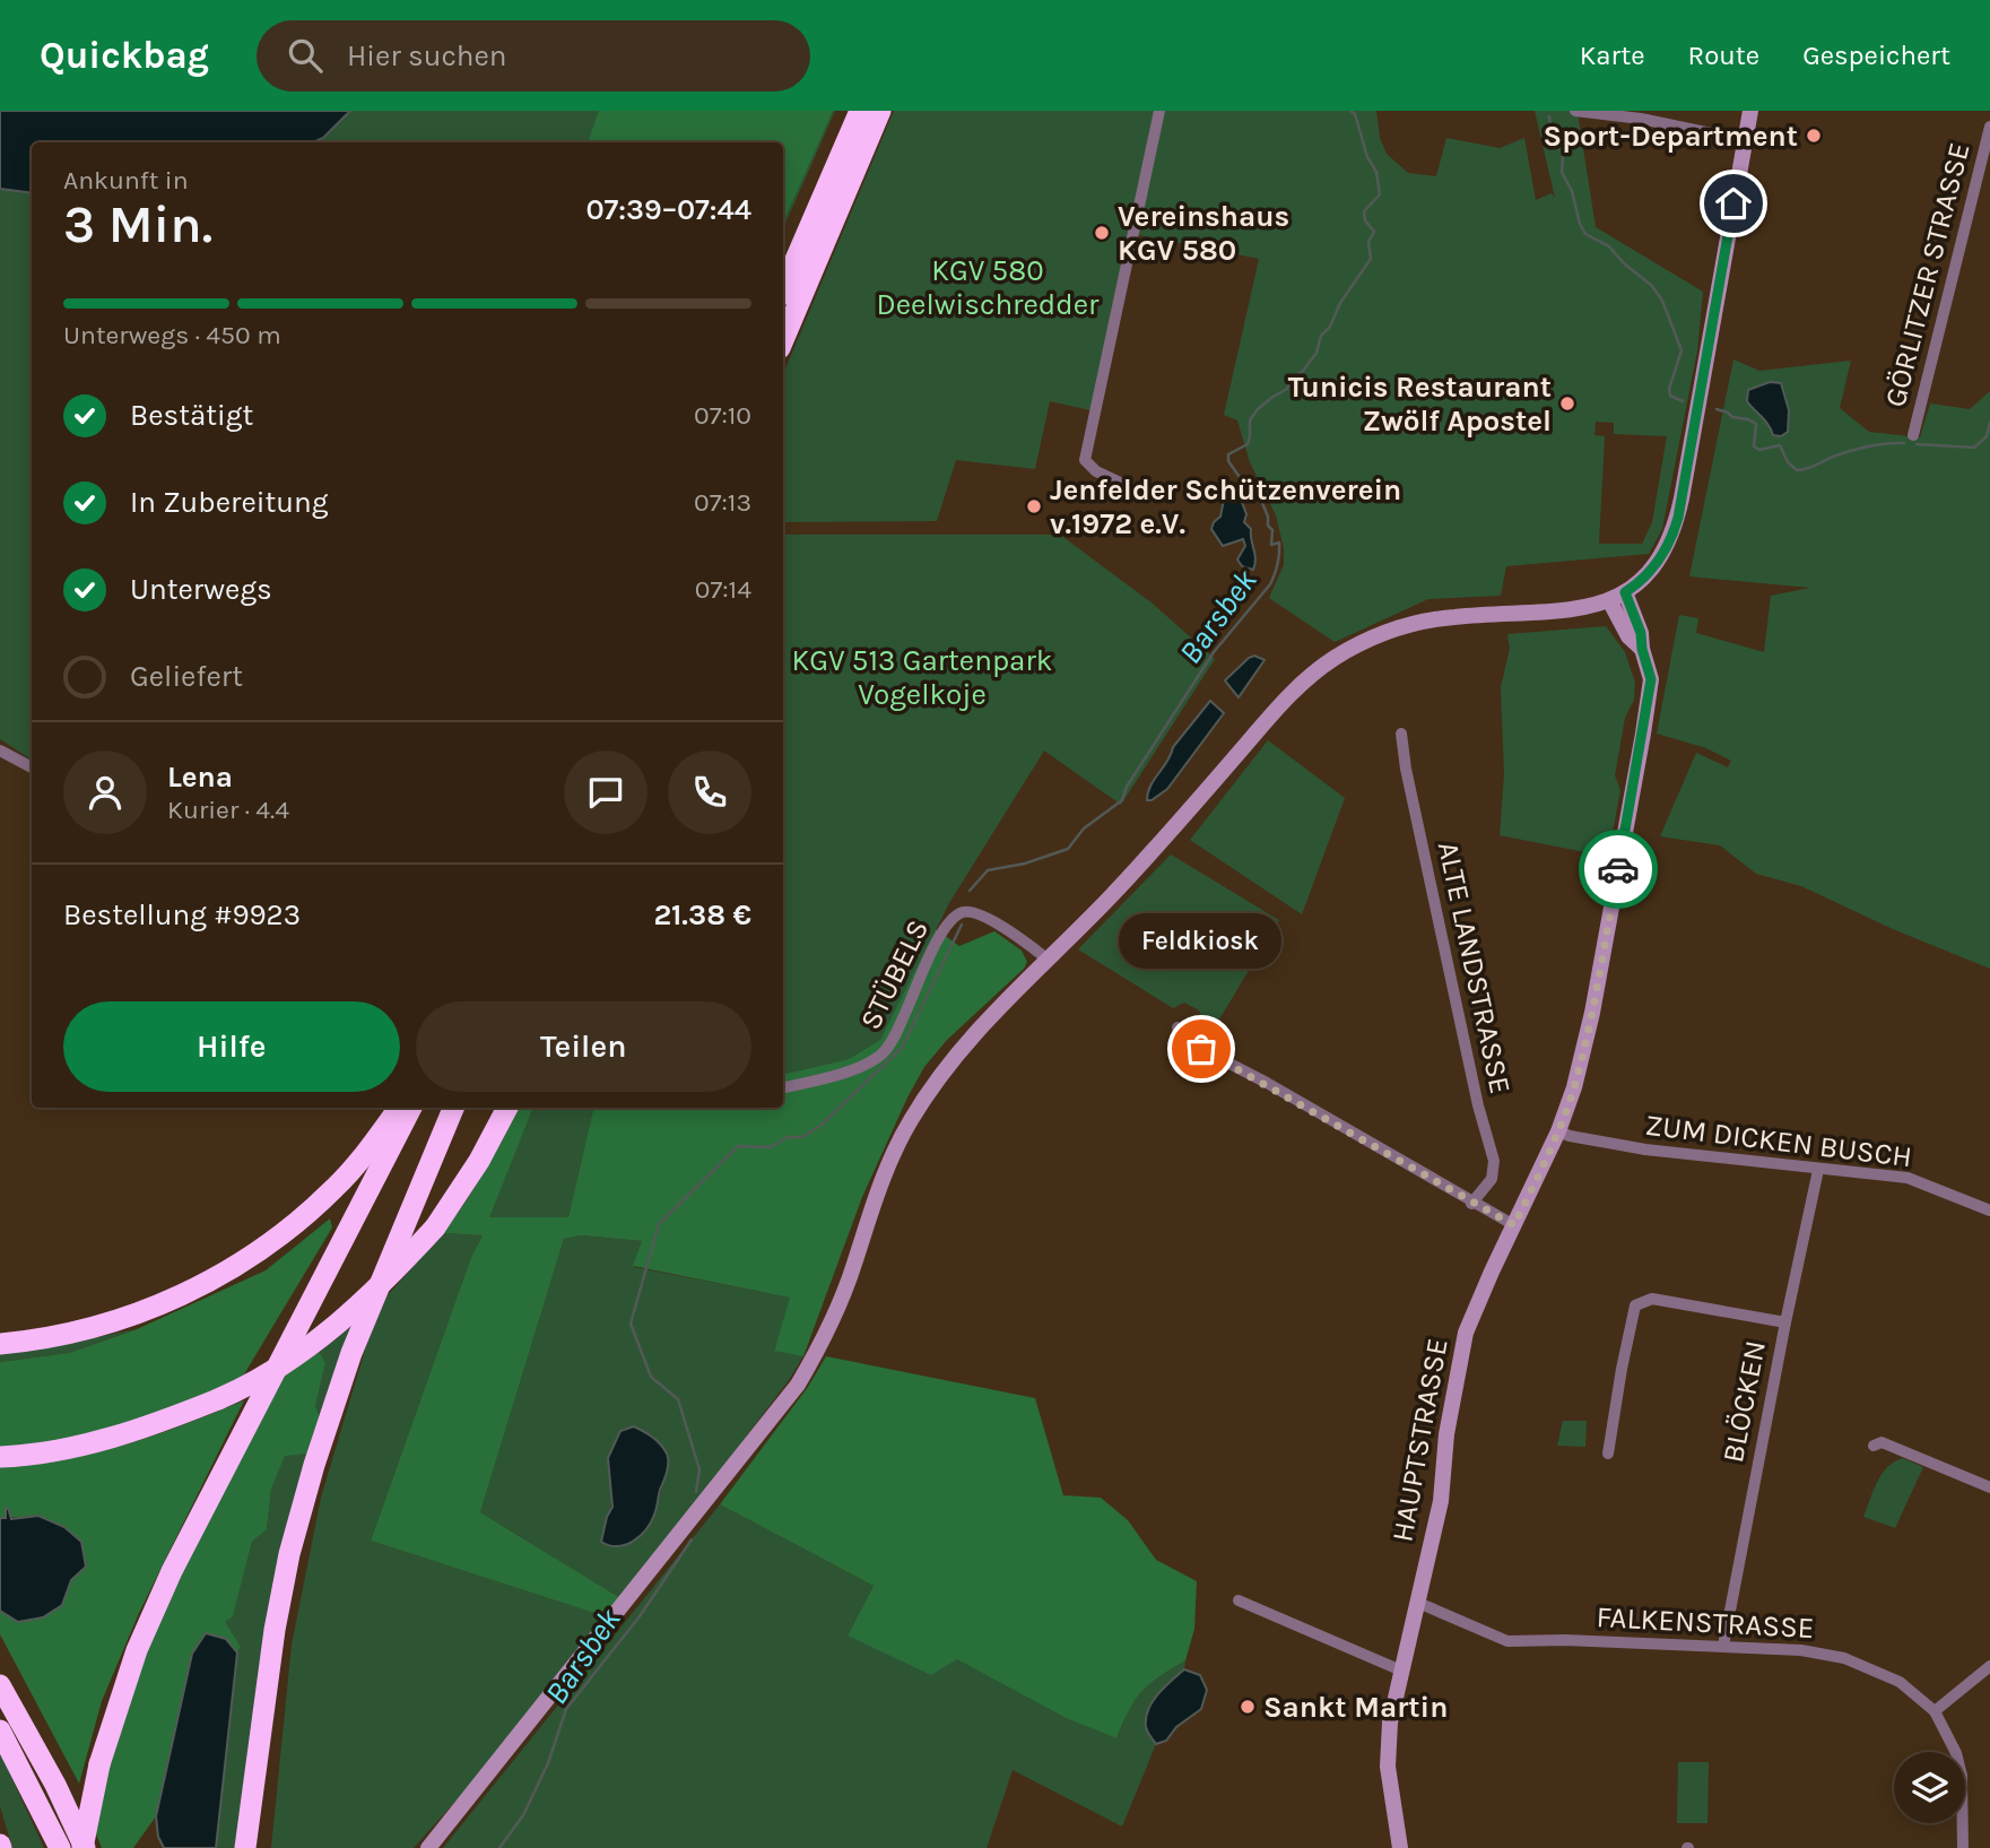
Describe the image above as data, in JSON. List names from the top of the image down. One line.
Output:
{"streets":{"main road":["HAUPTSTRASSE"],"street":["GÖRLITZER STRASSE","ALTE LANDSTRASSE","STÜBELS","ZUM DICKEN BUSCH","BLÖCKEN","FALKENSTRASSE"]},"crossings":[["ZUM DICKEN BUSCH","BLÖCKEN"],["ZUM DICKEN BUSCH","HAUPTSTRASSE"],["BLÖCKEN","FALKENSTRASSE"],["HAUPTSTRASSE","FALKENSTRASSE"]],"water":["Barsbek"],"parks":["KGV 580 Deelwischredder","KGV 513 Gartenpark Vogelkoje"],"places":["Sport-Department","Vereinshaus KGV 580","Tunicis Restaurant Zwölf Apostel","Jenfelder Schützenverein v.1972 e.V.","Feldkiosk","Sankt Martin"],"page":{"header":"Quickbag","search":"Hier suchen","nav":["Karte","Route","Gespeichert"],"heading":["3 Min.","Ankunft in","07:39–07:44"],"panel":["Lena","Kurier · 4.4","Bestellung #9923","21.38 €"],"bar":"Unterwegs · 450 m","list":[["Bestätigt","07:10"],["In Zubereitung","07:13"],["Unterwegs","07:14"],"Geliefert"],"bubble":"Feldkiosk","buttons":["Hilfe","Teilen"]}}
